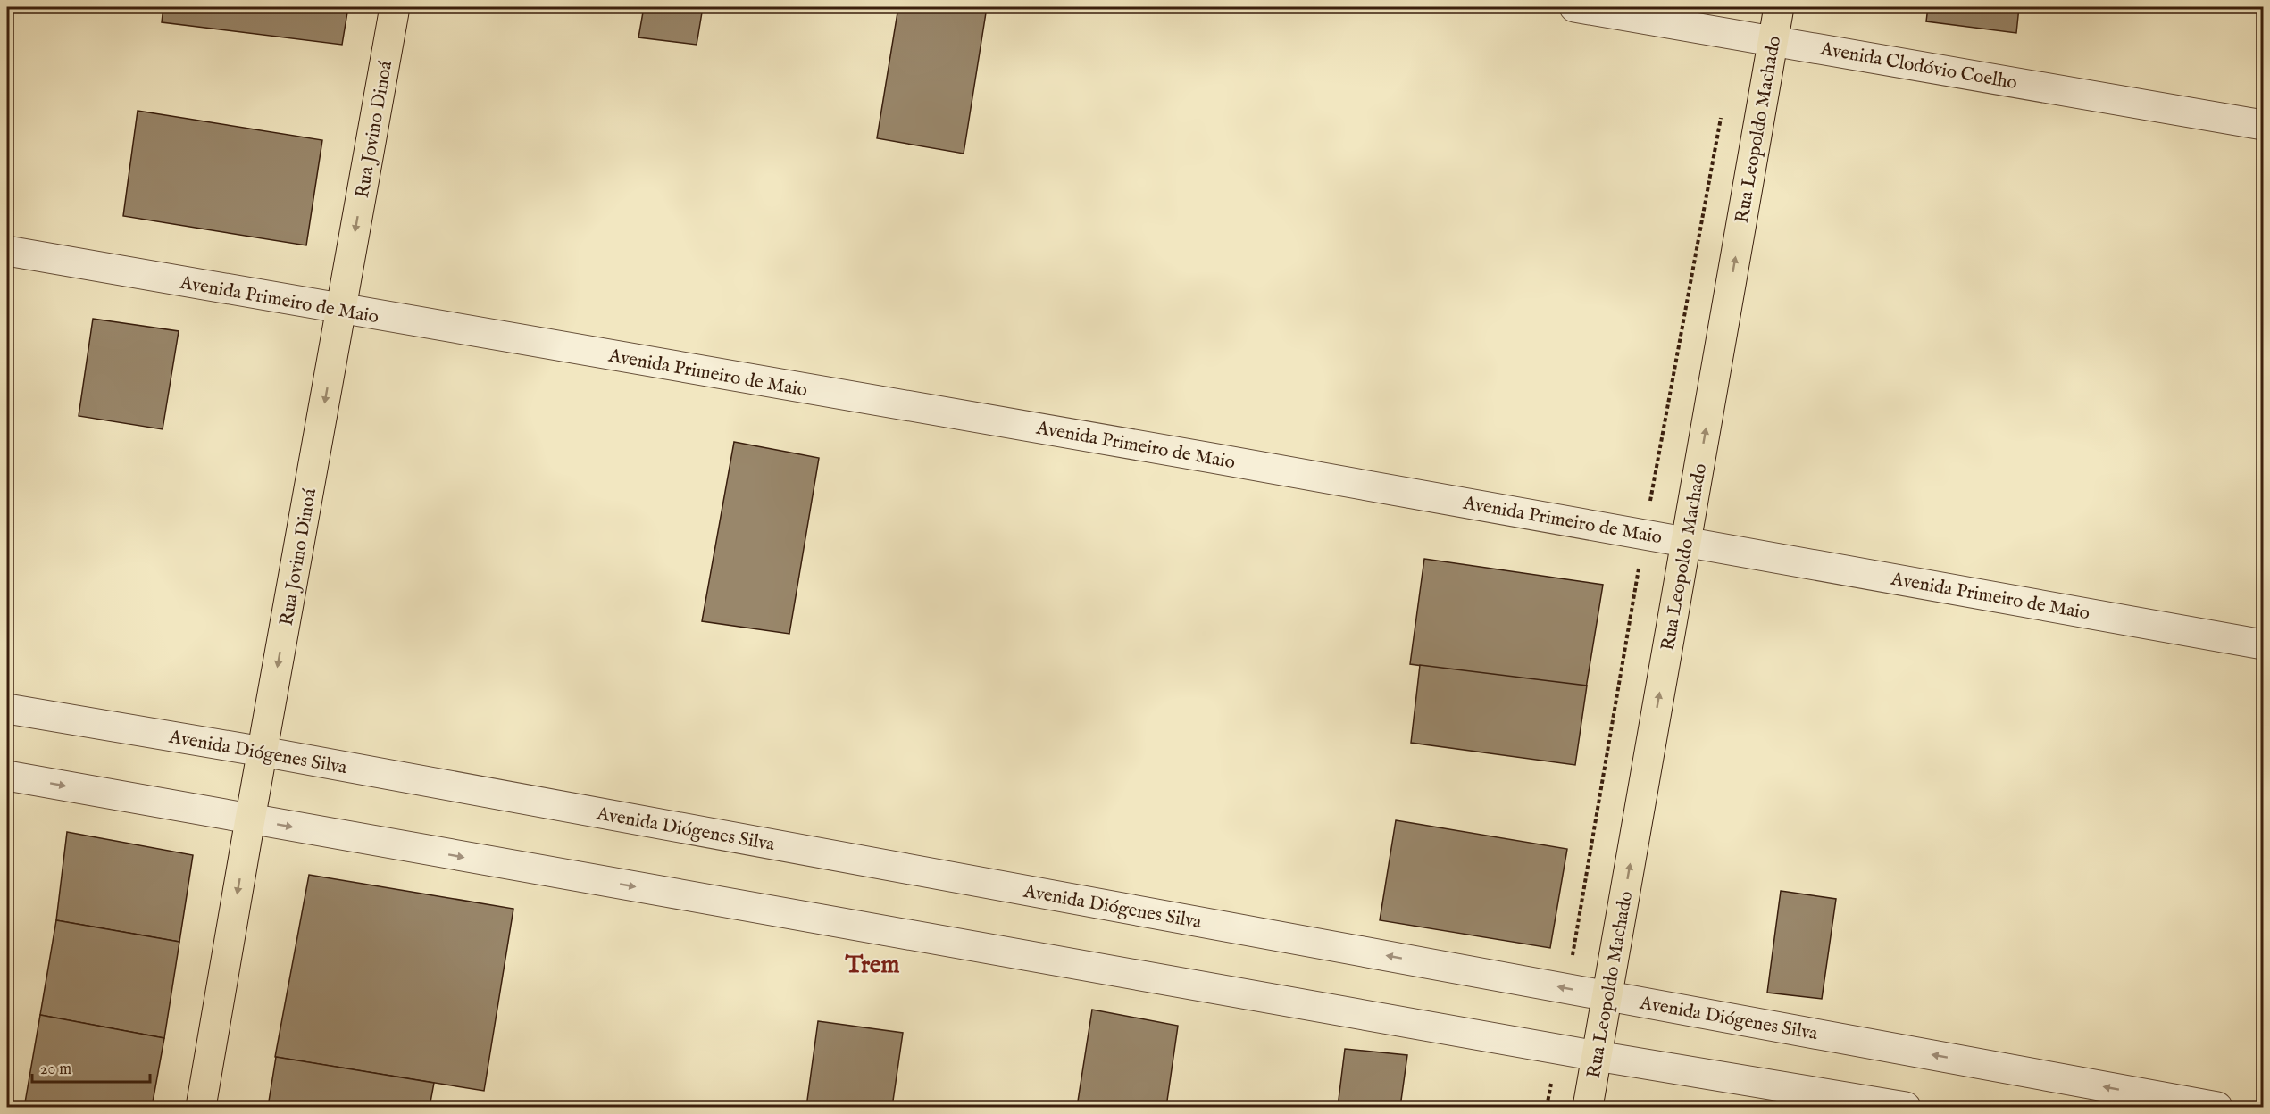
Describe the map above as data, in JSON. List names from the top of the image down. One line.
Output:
{"streets":{"main road":["Rua Jovino Dinoá","Rua Leopoldo Machado"],"street":["Avenida Clodóvio Coelho","Avenida Primeiro de Maio","Avenida Diógenes Silva"]},"crossings":[["Avenida Clodóvio Coelho","Rua Leopoldo Machado"],["Rua Jovino Dinoá","Avenida Primeiro de Maio"],["Rua Jovino Dinoá","Avenida Diógenes Silva"],["Rua Leopoldo Machado","Avenida Primeiro de Maio"],["Rua Leopoldo Machado","Avenida Diógenes Silva"]],"one_way":["Rua Jovino Dinoá","Rua Leopoldo Machado"],"districts":["Trem"],"scale_bar":"20 m"}
